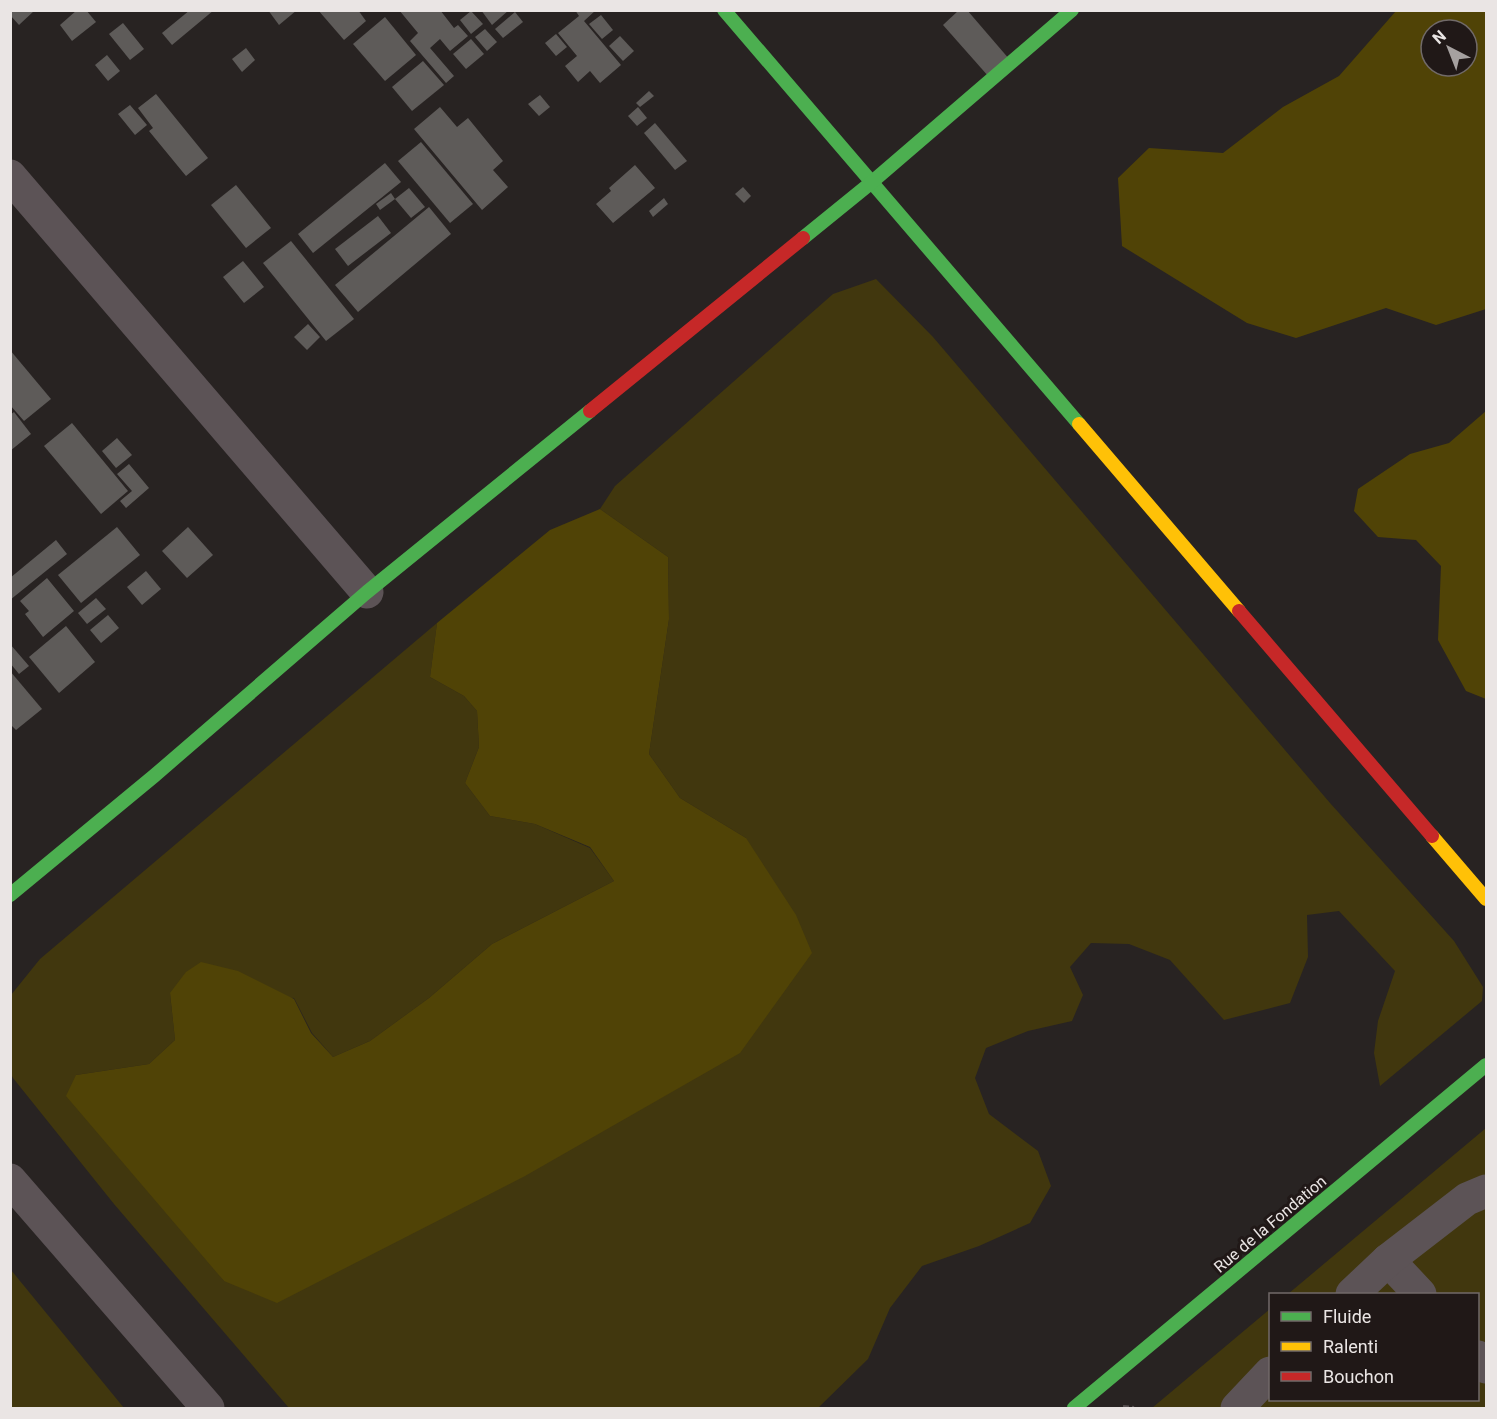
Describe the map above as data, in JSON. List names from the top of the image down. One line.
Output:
{"streets":{"street":["Rue de la Fondation"]},"legend":["Fluide","Ralenti","Bouchon"],"north":"top left"}
